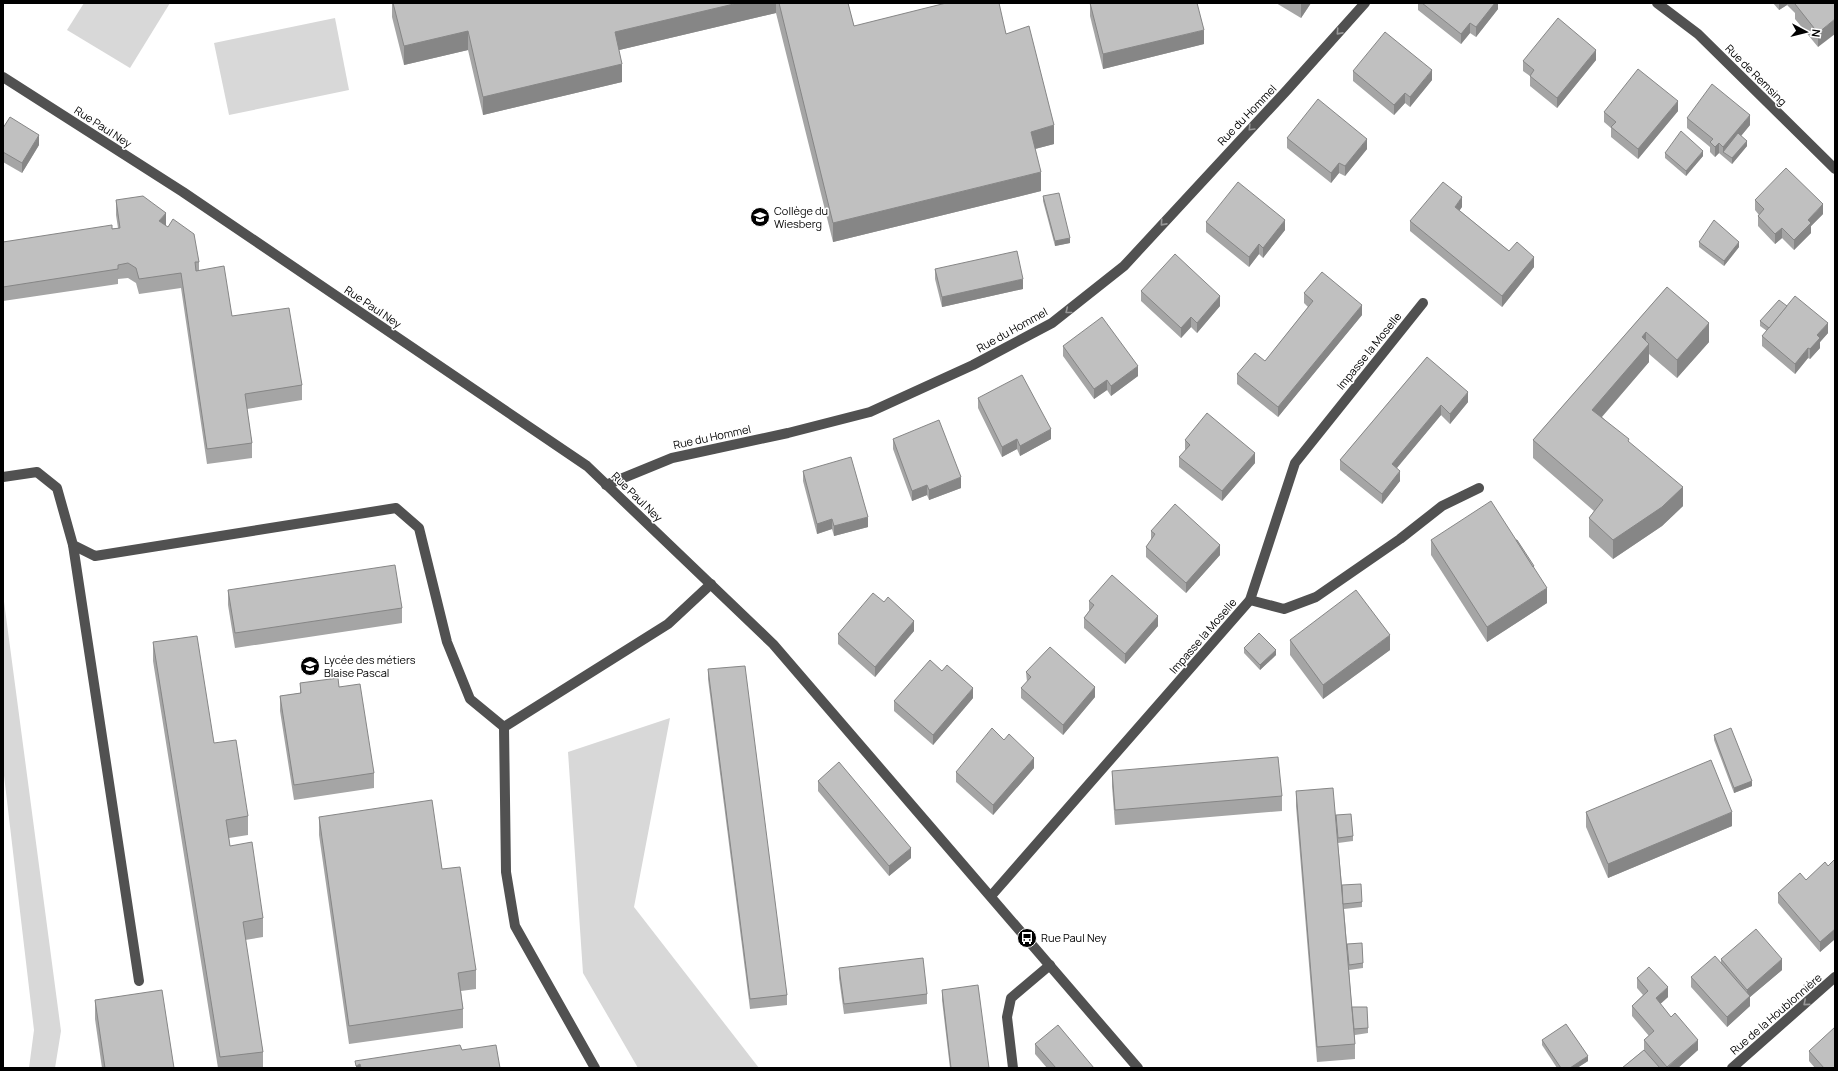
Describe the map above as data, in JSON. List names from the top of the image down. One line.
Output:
{"streets":{"street":["Rue de Remsing","Rue du Hommel","Rue Paul Ney","Impasse la Moselle","Rue de la Houblonnière"]},"crossings":[["Rue du Hommel","Rue Paul Ney"],["Rue Paul Ney","Impasse la Moselle"]],"one_way":["Rue du Hommel","Rue de la Houblonnière"],"places":{"school or university":["Collège du Wiesberg","Lycée des métiers Blaise Pascal"],"bus stop":["Rue Paul Ney"]},"north":"right"}
